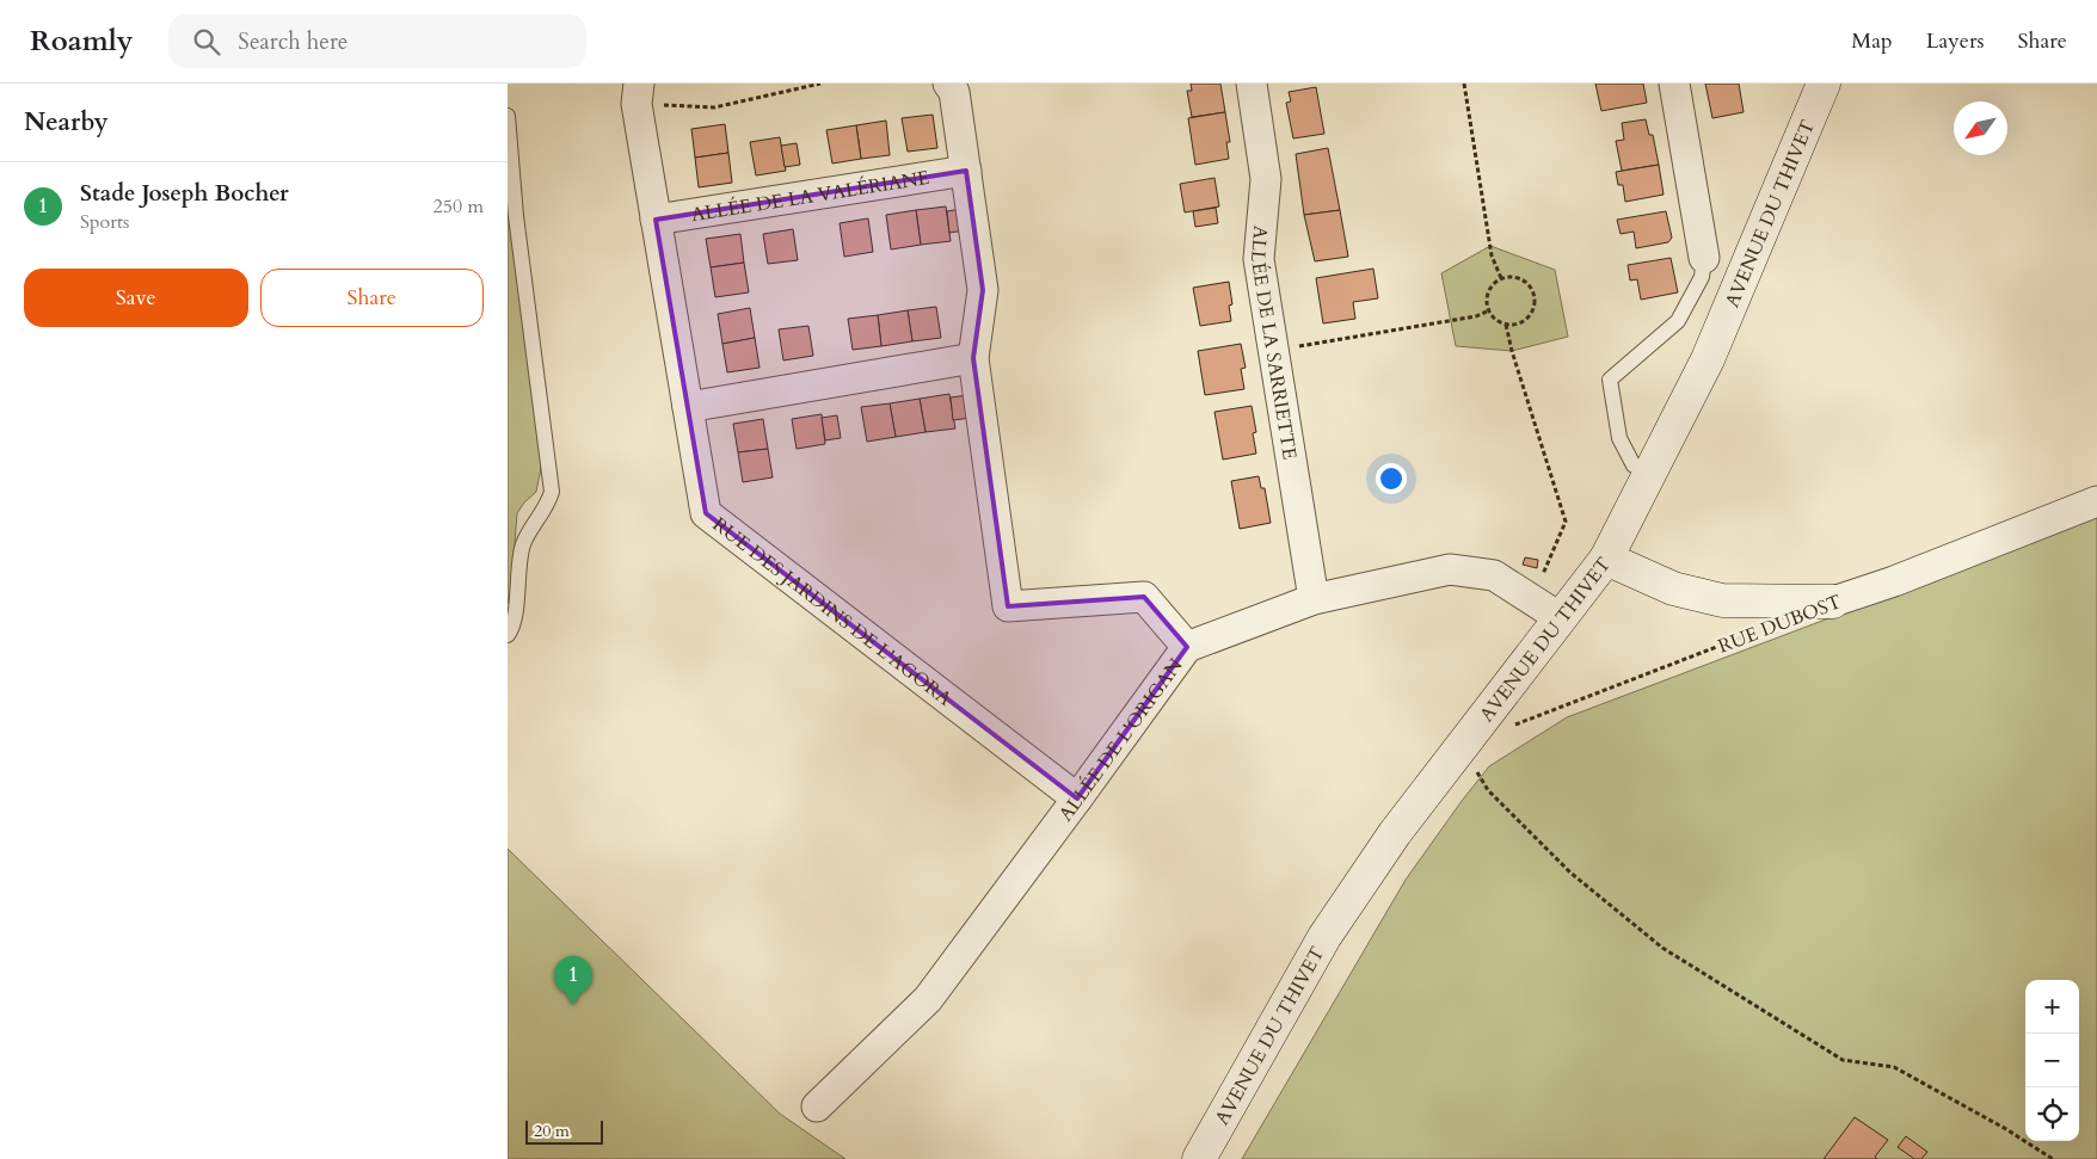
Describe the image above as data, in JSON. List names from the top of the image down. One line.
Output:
{"streets":{"main road":["AVENUE DU THIVET"],"street":["ALLÉE DE LA VALÉRIANE","ALLÉE DE LA SARRIETTE","RUE DES JARDINS DE L'AGORA","RUE DUBOST","ALLÉE DE L'ORIGAN"]},"crossings":[["ALLÉE DE LA VALÉRIANE","RUE DES JARDINS DE L'AGORA"],["AVENUE DU THIVET","ALLÉE DE L'ORIGAN"],["ALLÉE DE LA SARRIETTE","ALLÉE DE L'ORIGAN"],["RUE DES JARDINS DE L'AGORA","ALLÉE DE L'ORIGAN"]],"scale_bar":"20 m","north":"bottom left","page":{"header":"Roamly","search":"Search here","nav":["Map","Layers","Share"],"heading":"Nearby","list":[{"mark":"1","name":"Stade Joseph Bocher","note":"Sports","value":"250 m"}],"buttons":["Save","Share"],"pins":"1","map_buttons":["+","−"],"scale":"20 m"}}
